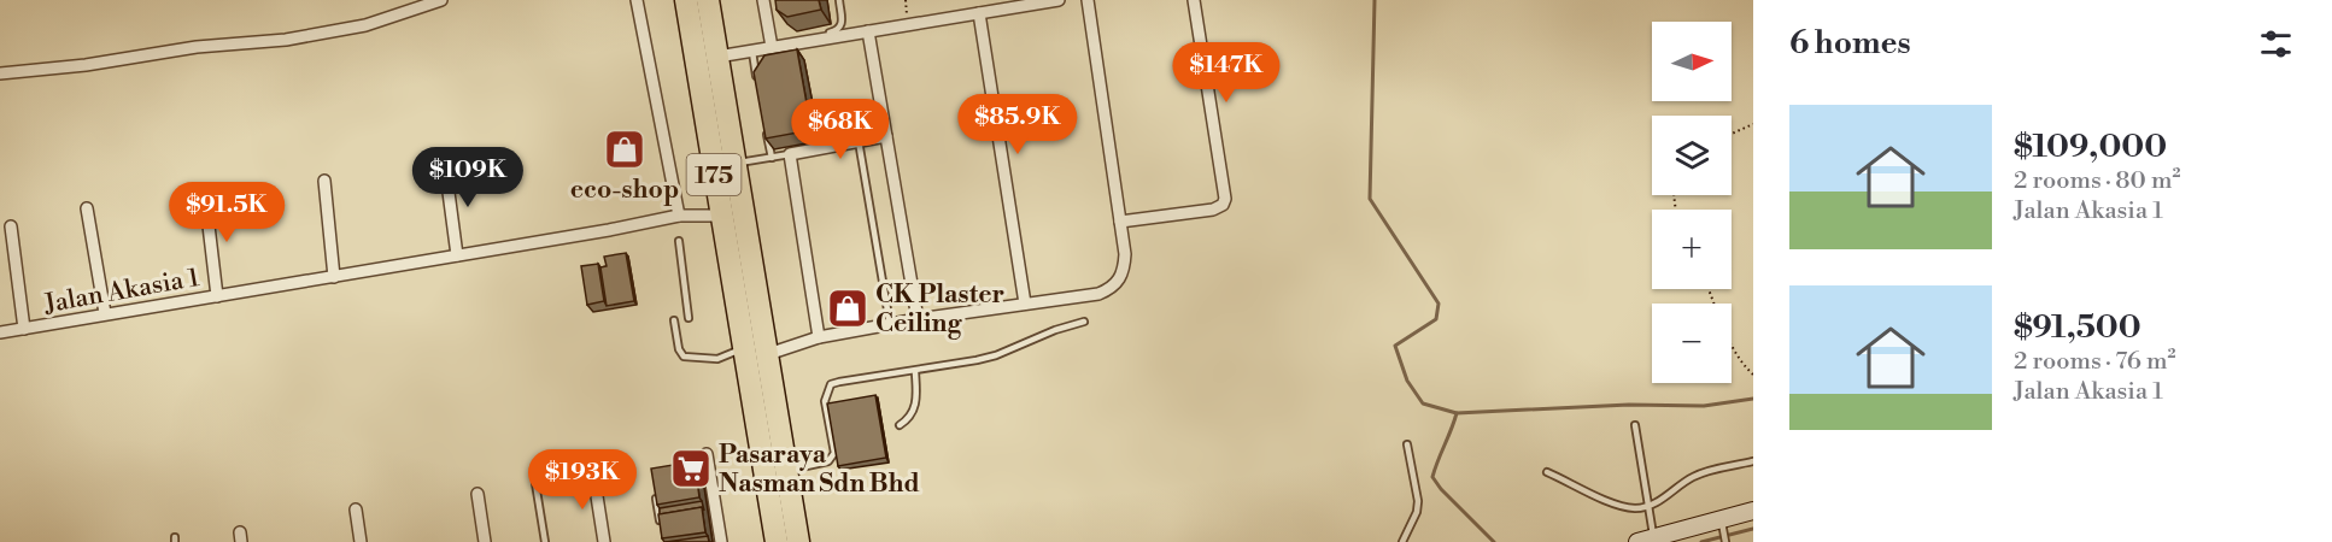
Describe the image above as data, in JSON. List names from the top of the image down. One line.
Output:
{"streets":{"highway":["175"],"street":["Jalan Akasia 1"]},"crossings":[["175","Jalan Akasia 1"]],"places":{"shop":["eco-shop","CK Plaster Ceiling"],"supermarket":["Pasaraya Nasman Sdn Bhd"]},"north":"right","page":{"heading":"6 homes","map_buttons":["+","−"],"price":["$147K","$85.9K","$68K","$109K","$91.5K","$193K"],"list":[{"name":"$109,000","note":"2 rooms · 80 m² · Jalan Akasia 1"},{"name":"$91,500","note":"2 rooms · 76 m² · Jalan Akasia 1"}]}}
